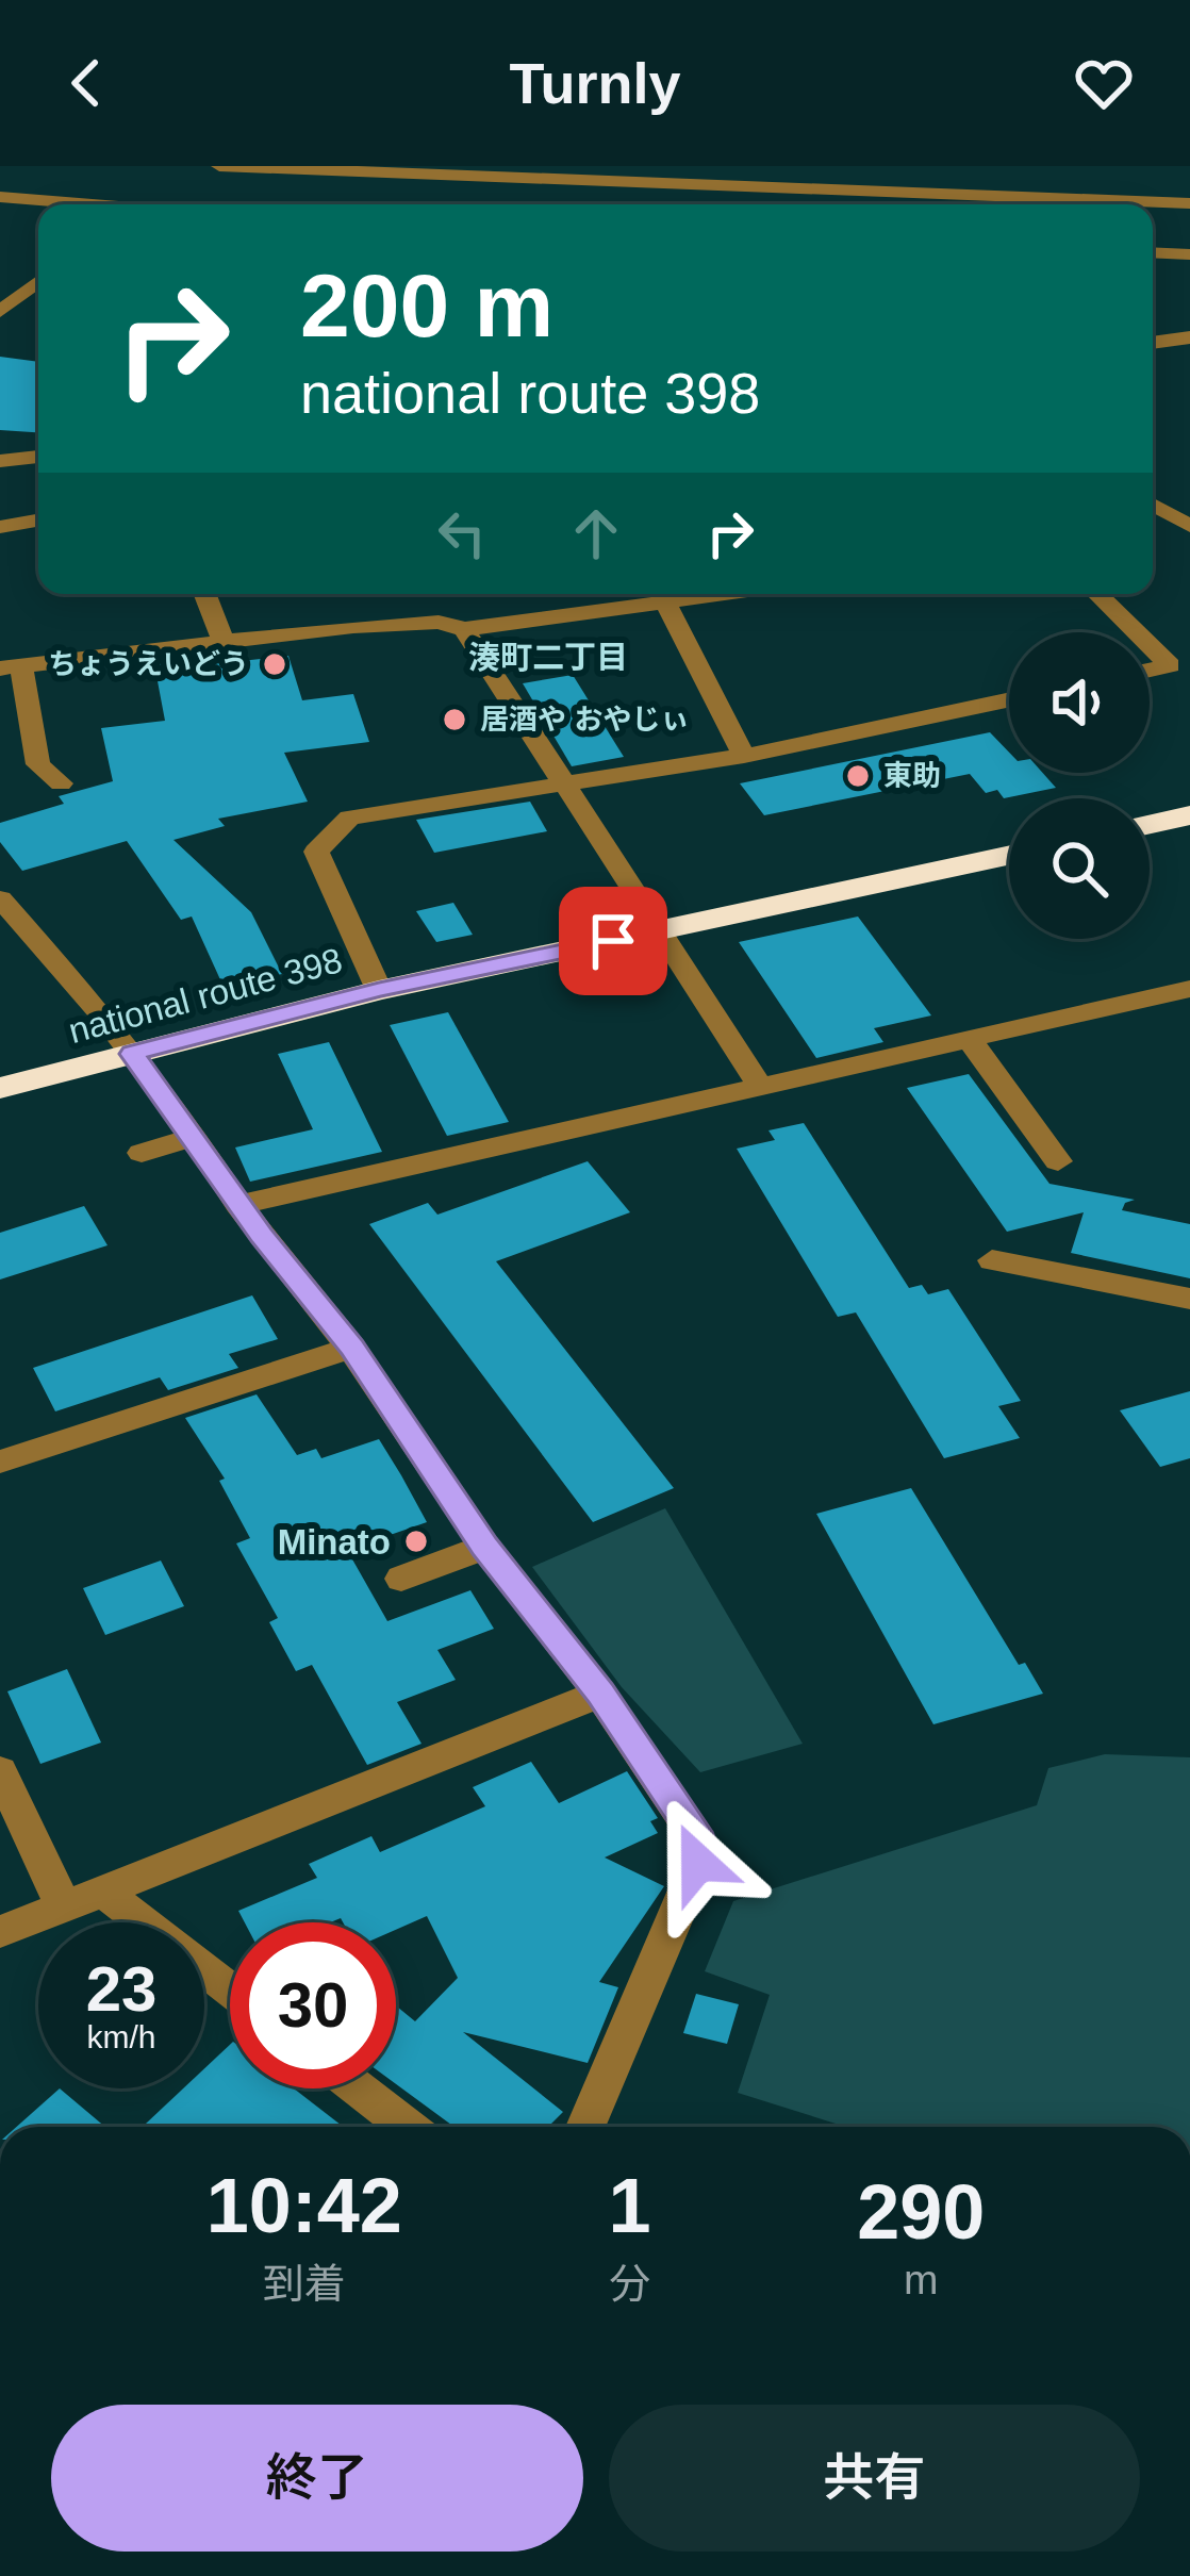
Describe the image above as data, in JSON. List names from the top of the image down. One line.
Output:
{"streets":{"highway":["national route 398"]},"districts":["湊町二丁目"],"places":["ちょうえいどう","居酒や おやじぃ","東助","Minato"],"page":{"header":"Turnly","turn":["200 m","national route 398"],"speed":"23 km/h","limit":"30","eta":["10:42","到着","1","分","290","m"],"buttons":["終了","共有"]}}
